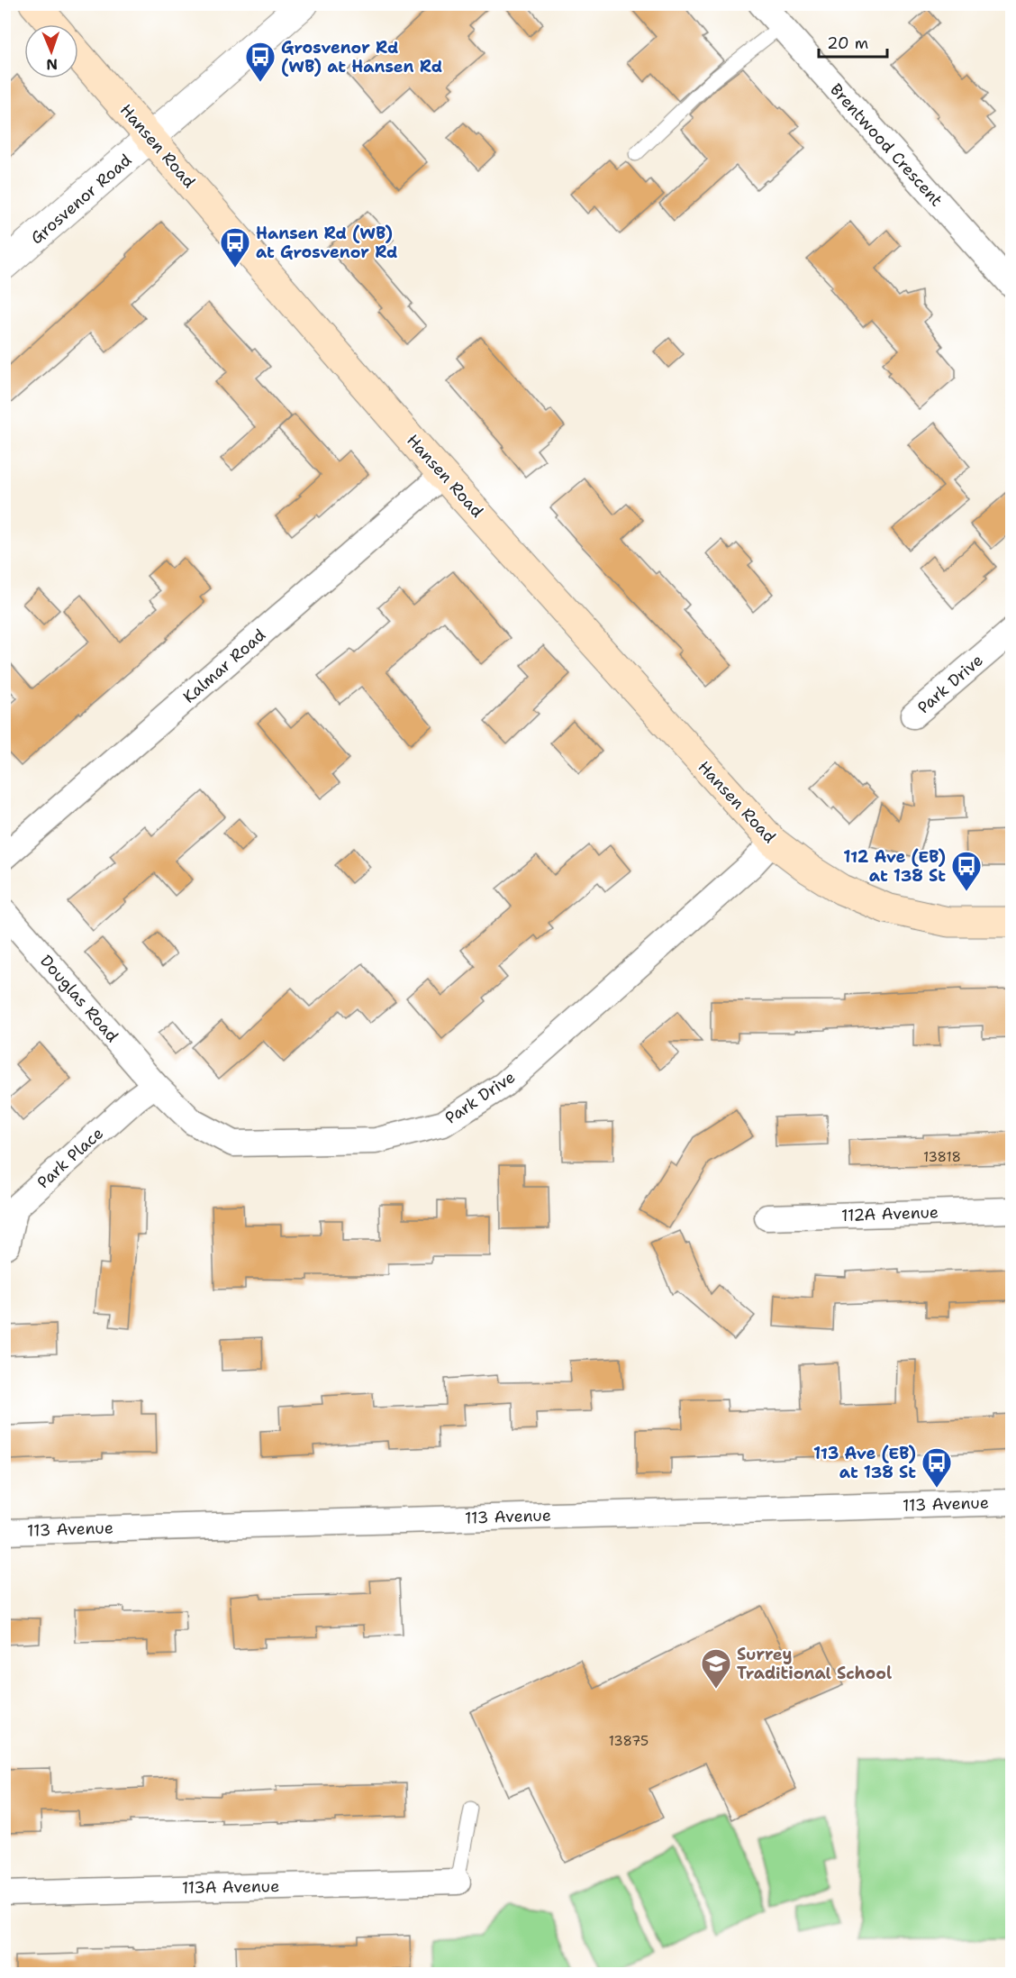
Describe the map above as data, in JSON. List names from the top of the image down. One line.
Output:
{"streets":{"main road":["Hansen Road"],"street":["Brentwood Crescent","Grosvenor Road","Kalmar Road","Park Drive","Douglas Road","Park Place","112A Avenue","113 Avenue","113A Avenue"]},"crossings":[["Hansen Road","Grosvenor Road"],["Hansen Road","Kalmar Road"],["Hansen Road","Park Drive"],["Park Drive","Douglas Road"],["Park Drive","Park Place"],["Douglas Road","Park Place"]],"places":{"bus stop":["Grosvenor Rd (WB) at Hansen Rd","Hansen Rd (WB) at Grosvenor Rd","112 Ave (EB) at 138 St","113 Ave (EB) at 138 St"],"school or university":["Surrey Traditional School"]},"house_numbers":["13818","13875"],"scale_bar":"20 m","north":"bottom"}
